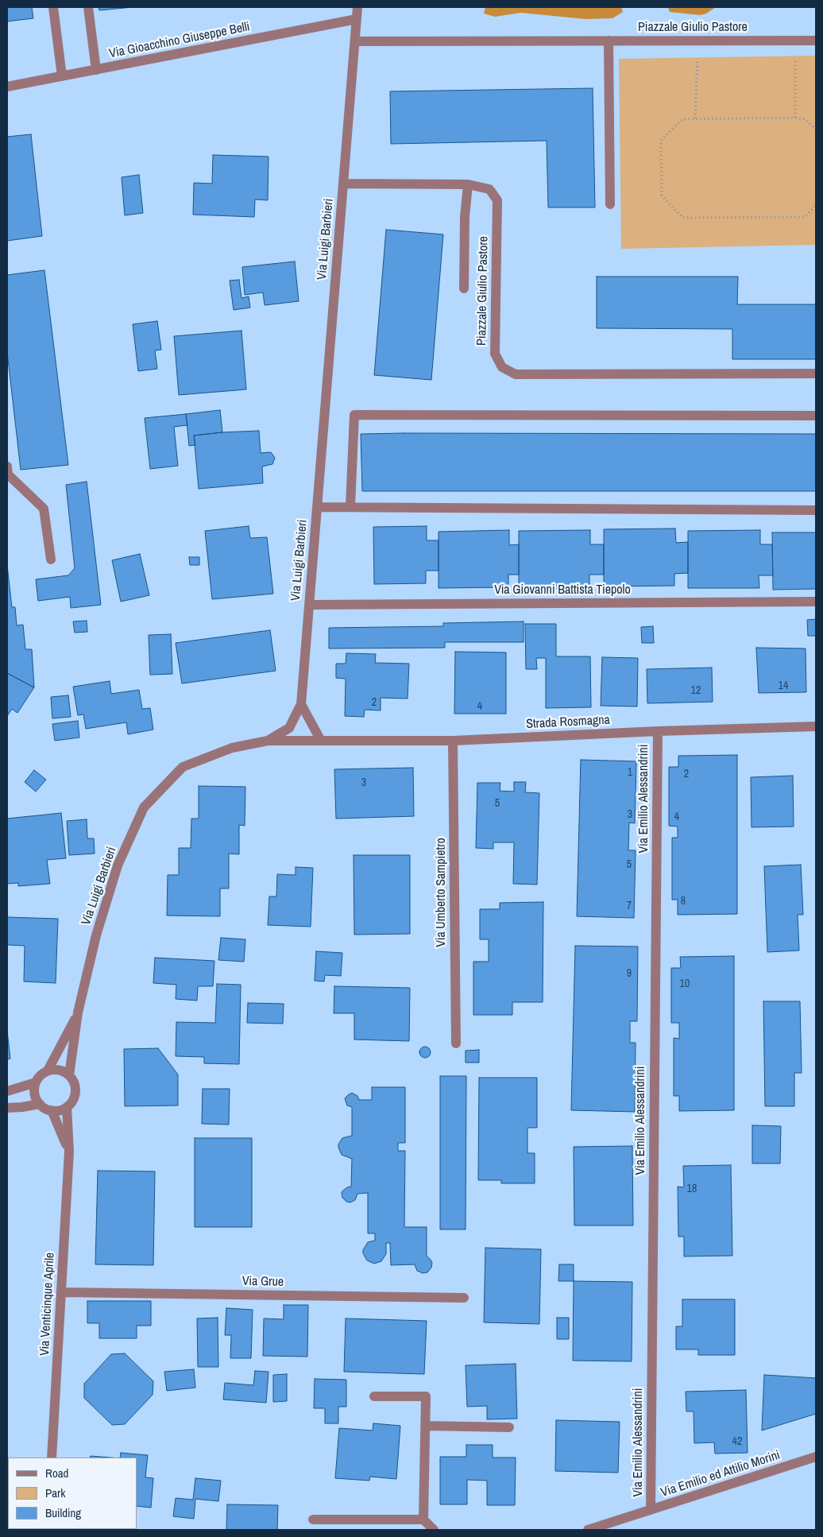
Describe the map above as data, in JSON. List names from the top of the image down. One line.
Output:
{"streets":{"street":["Piazzale Giulio Pastore","Via Gioacchino Giuseppe Belli","Via Luigi Barbieri","Via Giovanni Battista Tiepolo","Strada Rosmagna","Via Emilio Alessandrini","Via Umberto Sampietro","Via Grue","Via Venticinque Aprile","Via Emilio ed Attilio Morini"]},"crossings":[["Piazzale Giulio Pastore","Via Luigi Barbieri"],["Via Gioacchino Giuseppe Belli","Via Luigi Barbieri"],["Via Luigi Barbieri","Via Giovanni Battista Tiepolo"],["Via Luigi Barbieri","Strada Rosmagna"],["Via Luigi Barbieri","Via Venticinque Aprile"],["Strada Rosmagna","Via Emilio Alessandrini"],["Strada Rosmagna","Via Umberto Sampietro"],["Via Emilio Alessandrini","Via Emilio ed Attilio Morini"],["Via Grue","Via Venticinque Aprile"]],"house_numbers":["14","12","2","4","1","2","3","5","3","4","5","8","7","9","10","18","42"],"legend":["Road","Park","Building"]}
